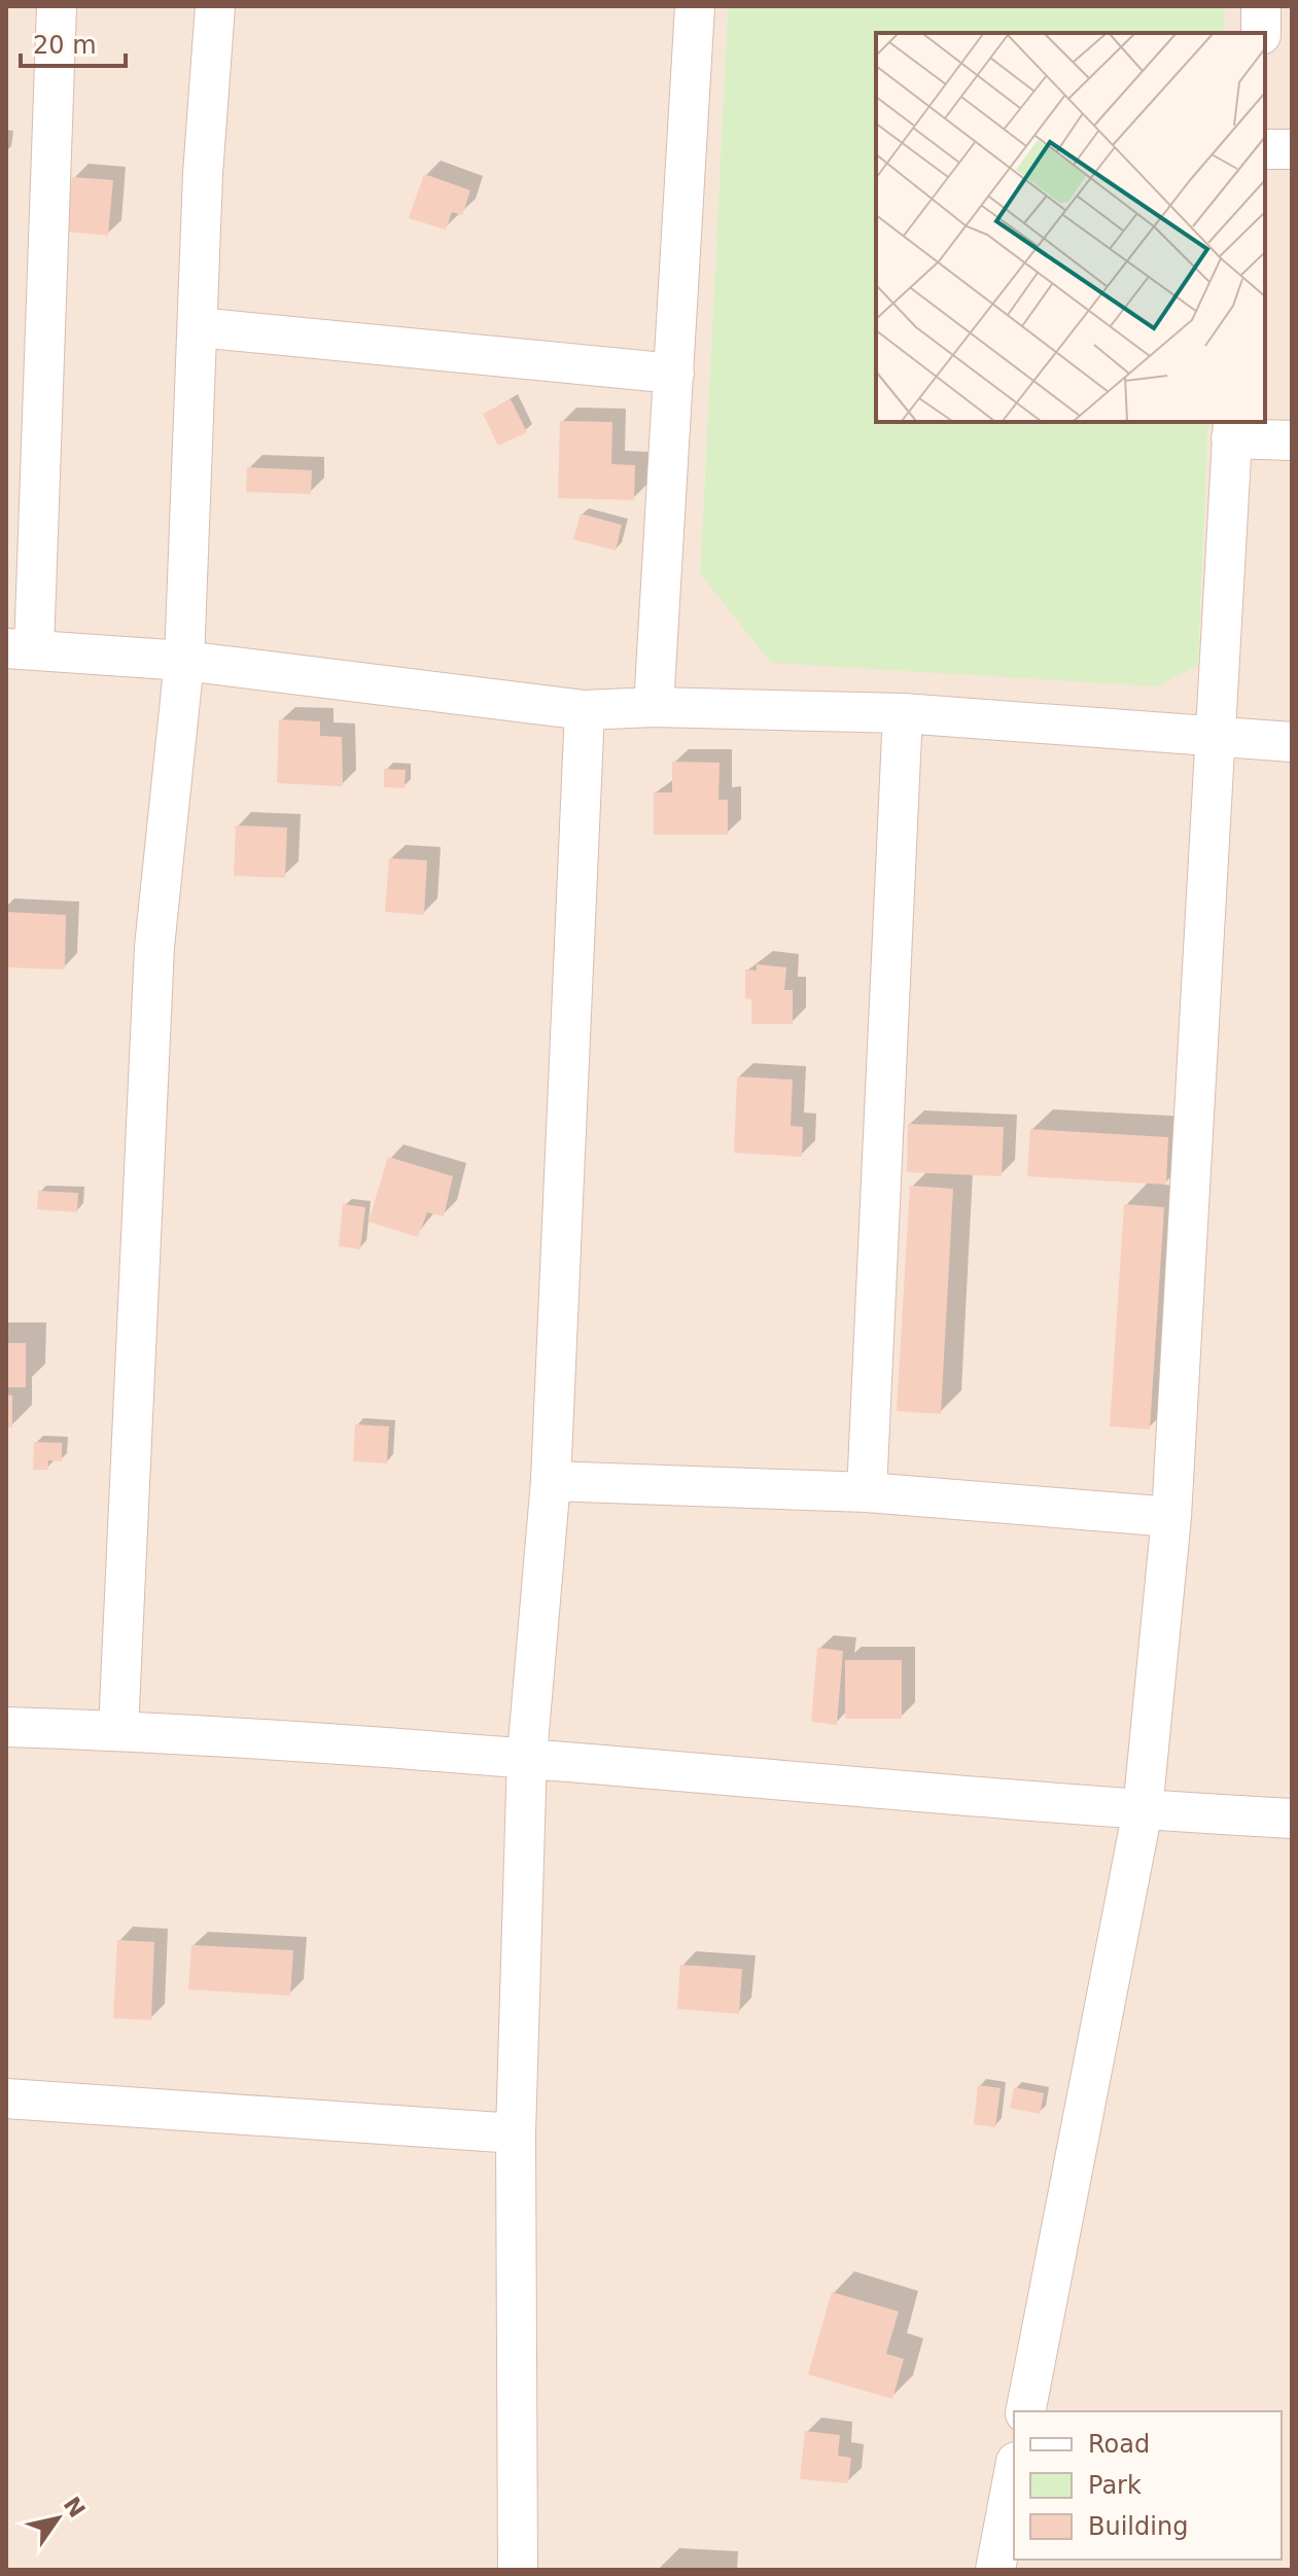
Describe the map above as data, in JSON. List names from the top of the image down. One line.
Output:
{"legend":["Road","Park","Building"],"scale_bar":"20 m","north":"top right"}
